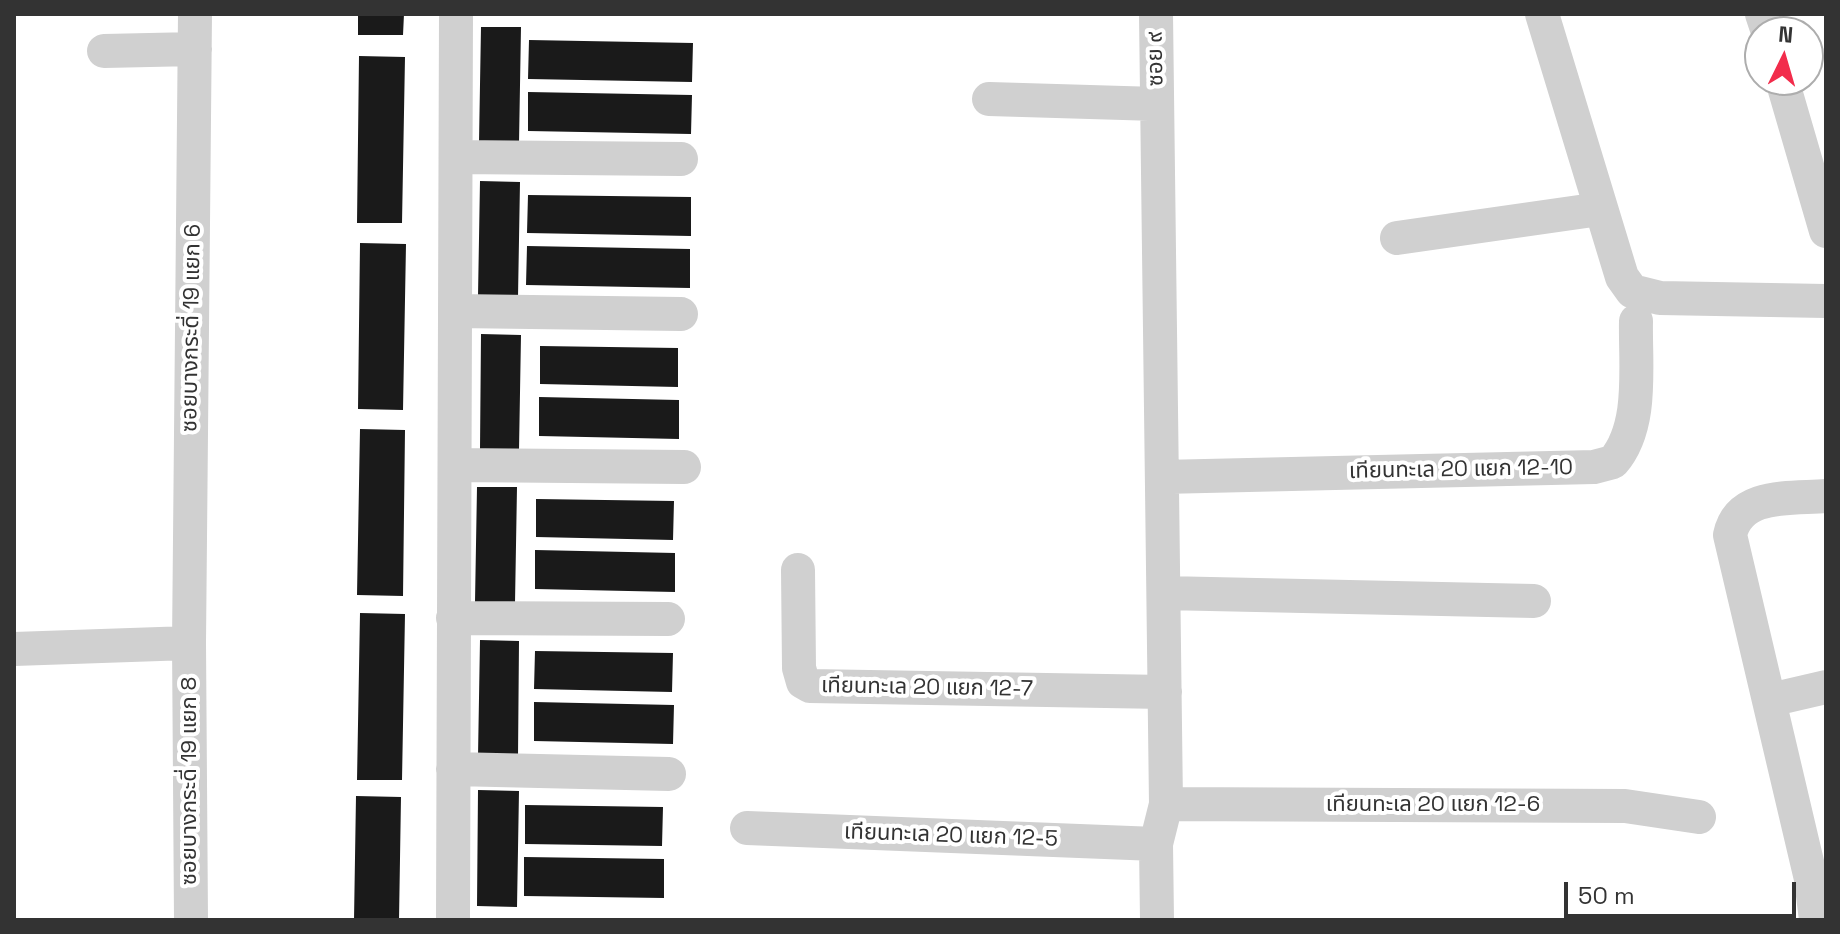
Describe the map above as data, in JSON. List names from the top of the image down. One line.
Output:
{"streets":{"street":["ซอย ๙","ซอยบางกระดี่ 19 แยก 6","เทียนทะเล 20 แยก 12-10","เทียนทะเล 20 แยก 12-7","ซอยบางกระดี่ 19 แยก 8","เทียนทะเล 20 แยก 12-6","เทียนทะเล 20 แยก 12-5"]},"crossings":[["ซอย ๙","เทียนทะเล 20 แยก 12-10"],["ซอย ๙","เทียนทะเล 20 แยก 12-7"],["ซอย ๙","เทียนทะเล 20 แยก 12-6"],["ซอย ๙","เทียนทะเล 20 แยก 12-5"],["ซอยบางกระดี่ 19 แยก 6","ซอยบางกระดี่ 19 แยก 8"]],"scale_bar":"50 m","north":"top"}
